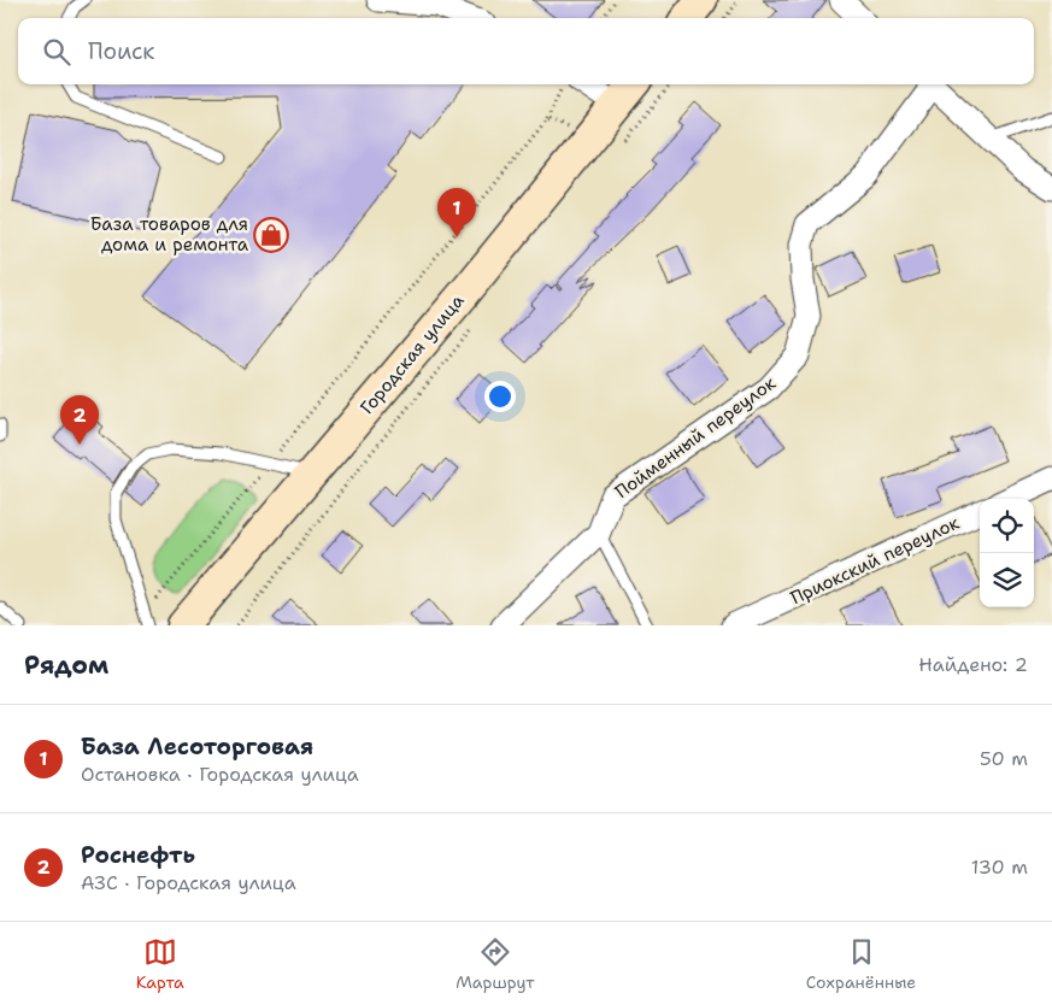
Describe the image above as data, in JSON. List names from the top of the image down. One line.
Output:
{"streets":{"main road":["Городская улица"],"street":["Пойменный переулок","Приокский переулок"]},"places":{"shop":["База товаров для дома и ремонта"]},"page":{"search":"Поиск","pins":["1","2"],"heading":["Рядом","Найдено: 2"],"list":[{"mark":"1","name":"База Лесоторговая","note":"Остановка · Городская улица","value":"50 m"},{"mark":"2","name":"Роснефть","note":"АЗС · Городская улица","value":"130 m"}],"nav":["Карта","Маршрут","Сохранённые"]}}
